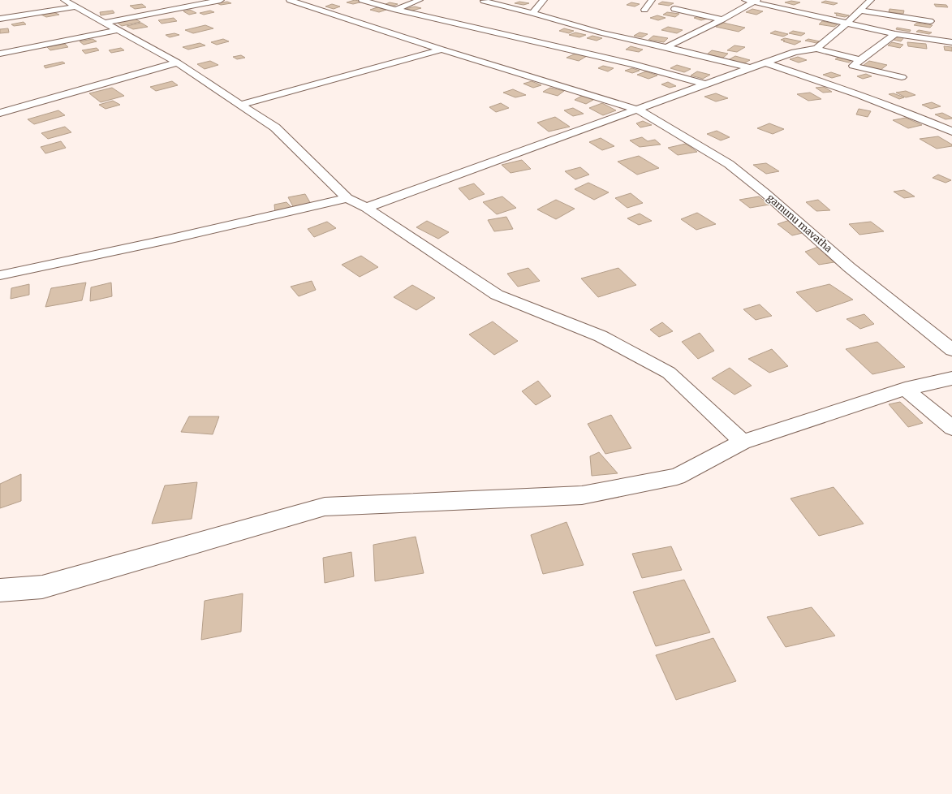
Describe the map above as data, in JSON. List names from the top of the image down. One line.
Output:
{"streets":{"street":["gamunu mavatha"]}}
